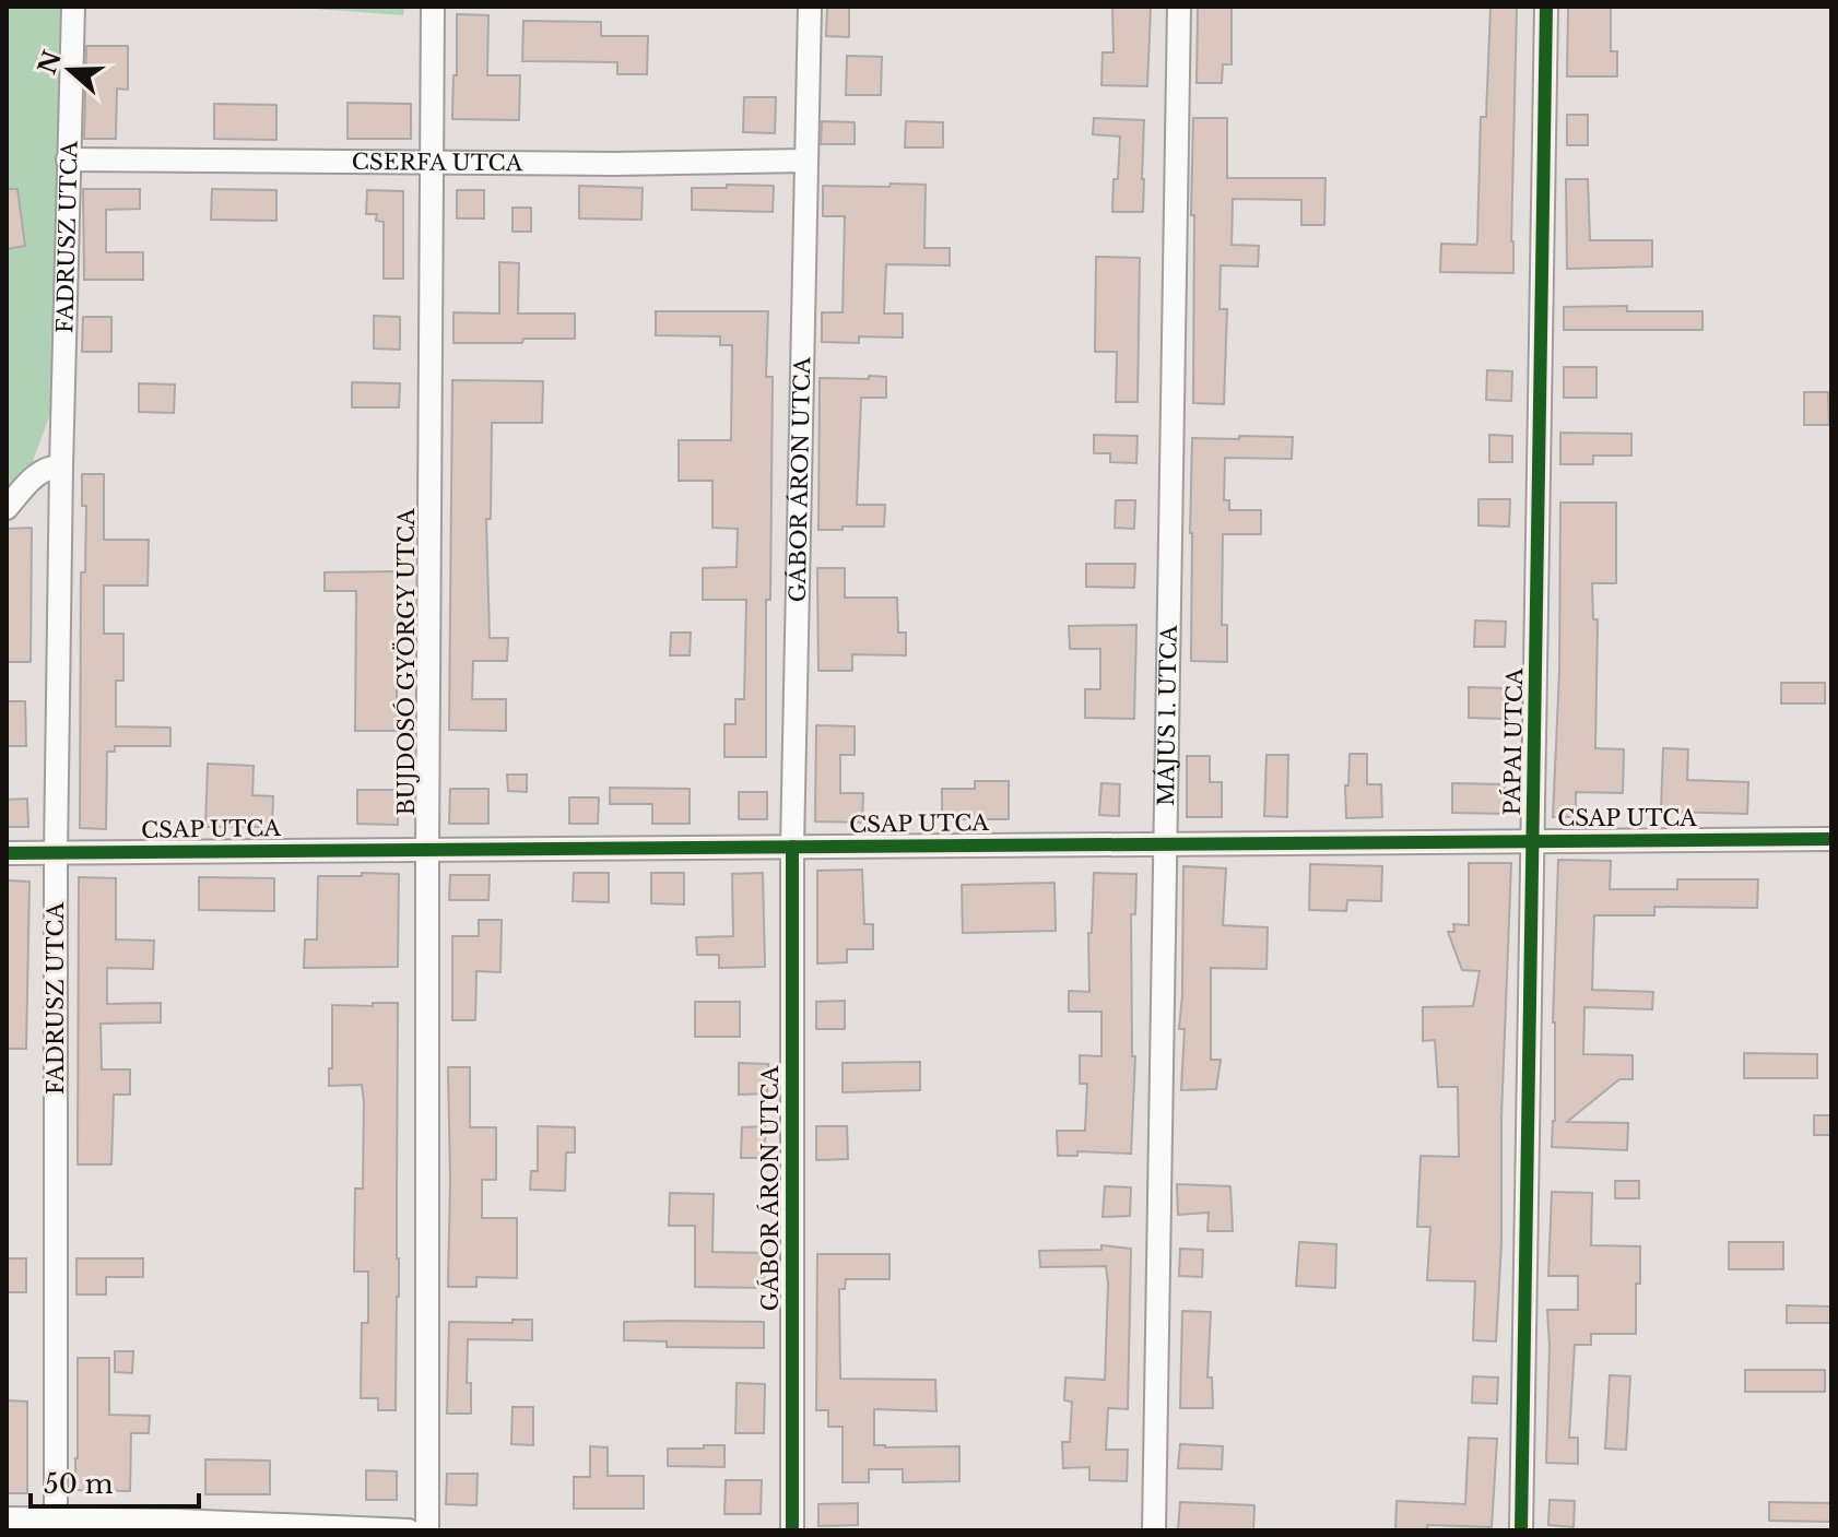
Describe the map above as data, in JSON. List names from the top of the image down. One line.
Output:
{"streets":{"street":["CSERFA UTCA","FADRUSZ UTCA","GÁBOR ÁRON UTCA","BUJDOSÓ GYÖRGY UTCA","MÁJUS 1. UTCA","PÁPAI UTCA","CSAP UTCA"]},"crossings":[["CSERFA UTCA","FADRUSZ UTCA"],["CSERFA UTCA","GÁBOR ÁRON UTCA"],["CSERFA UTCA","BUJDOSÓ GYÖRGY UTCA"],["FADRUSZ UTCA","CSAP UTCA"],["GÁBOR ÁRON UTCA","CSAP UTCA"],["BUJDOSÓ GYÖRGY UTCA","CSAP UTCA"],["MÁJUS 1. UTCA","CSAP UTCA"],["PÁPAI UTCA","CSAP UTCA"]],"scale_bar":"50 m","north":"left"}
